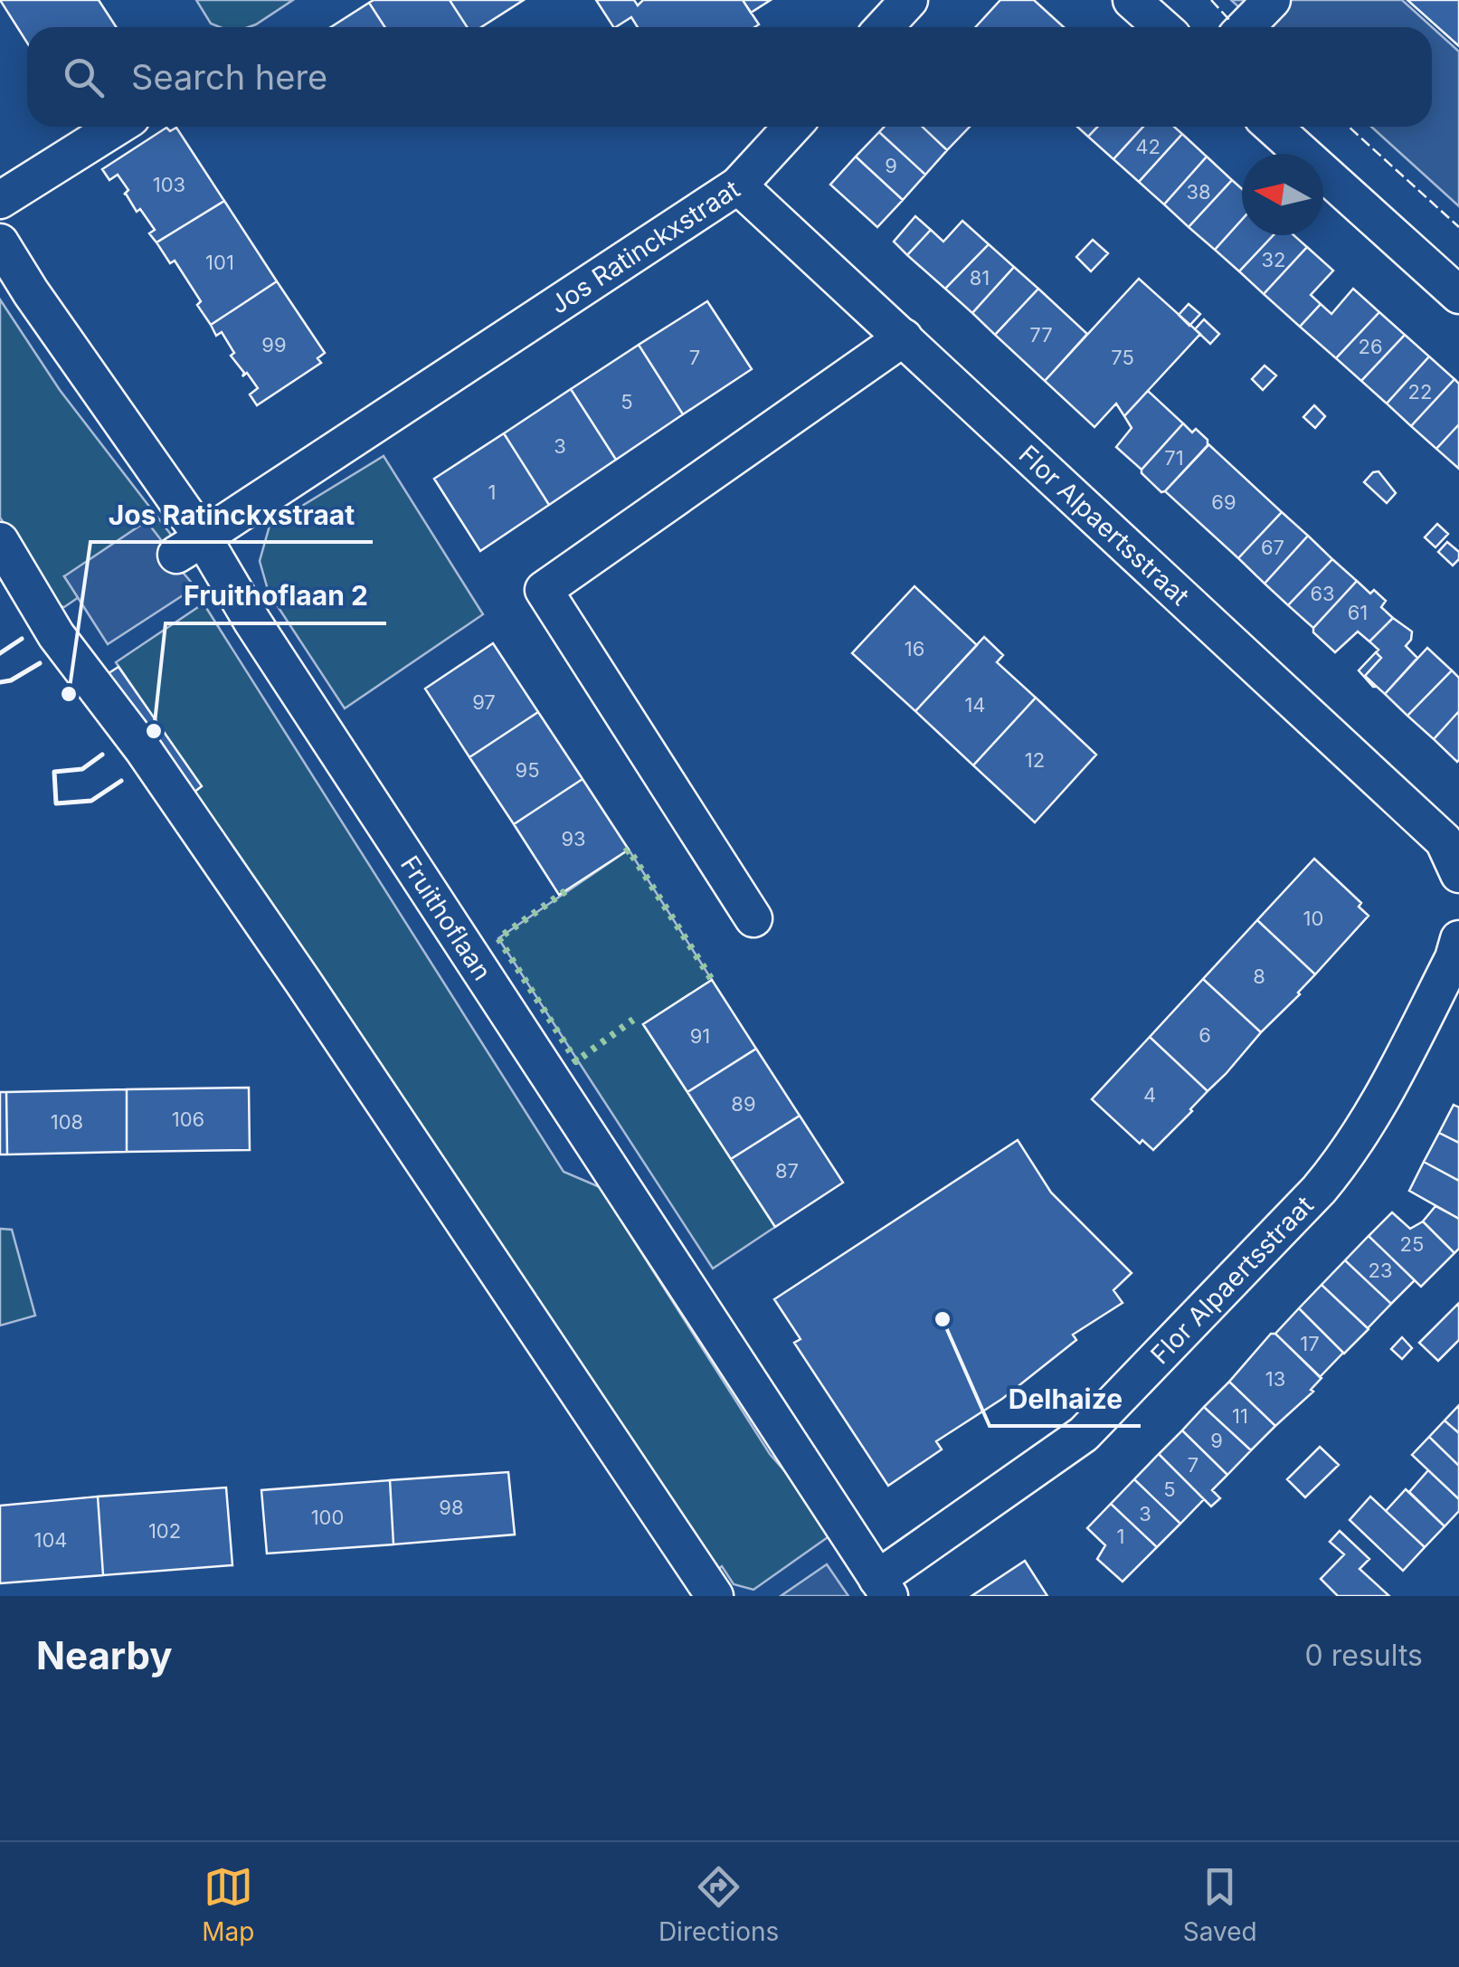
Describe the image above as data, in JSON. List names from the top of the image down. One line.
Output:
{"streets":{"street":["Jos Ratinckxstraat","Flor Alpaertsstraat","Fruithoflaan"]},"crossings":[["Jos Ratinckxstraat","Flor Alpaertsstraat"],["Jos Ratinckxstraat","Fruithoflaan"],["Flor Alpaertsstraat","Fruithoflaan"]],"places":["Jos Ratinckxstraat","Fruithoflaan 2","Delhaize"],"house_numbers":["42","9","103","38","32","101","81","77","99","26","7","75","22","5","3","71","1","69","67","63","61","16","97","14","12","95","93","10","8","6","91","4","89","106","108","87","25","23","17","13","11","9","7","5","98","3","100","102","1","104"],"north":"left","page":{"search":"Search here","heading":["Nearby","0 results"],"nav":["Map","Directions","Saved"]}}
